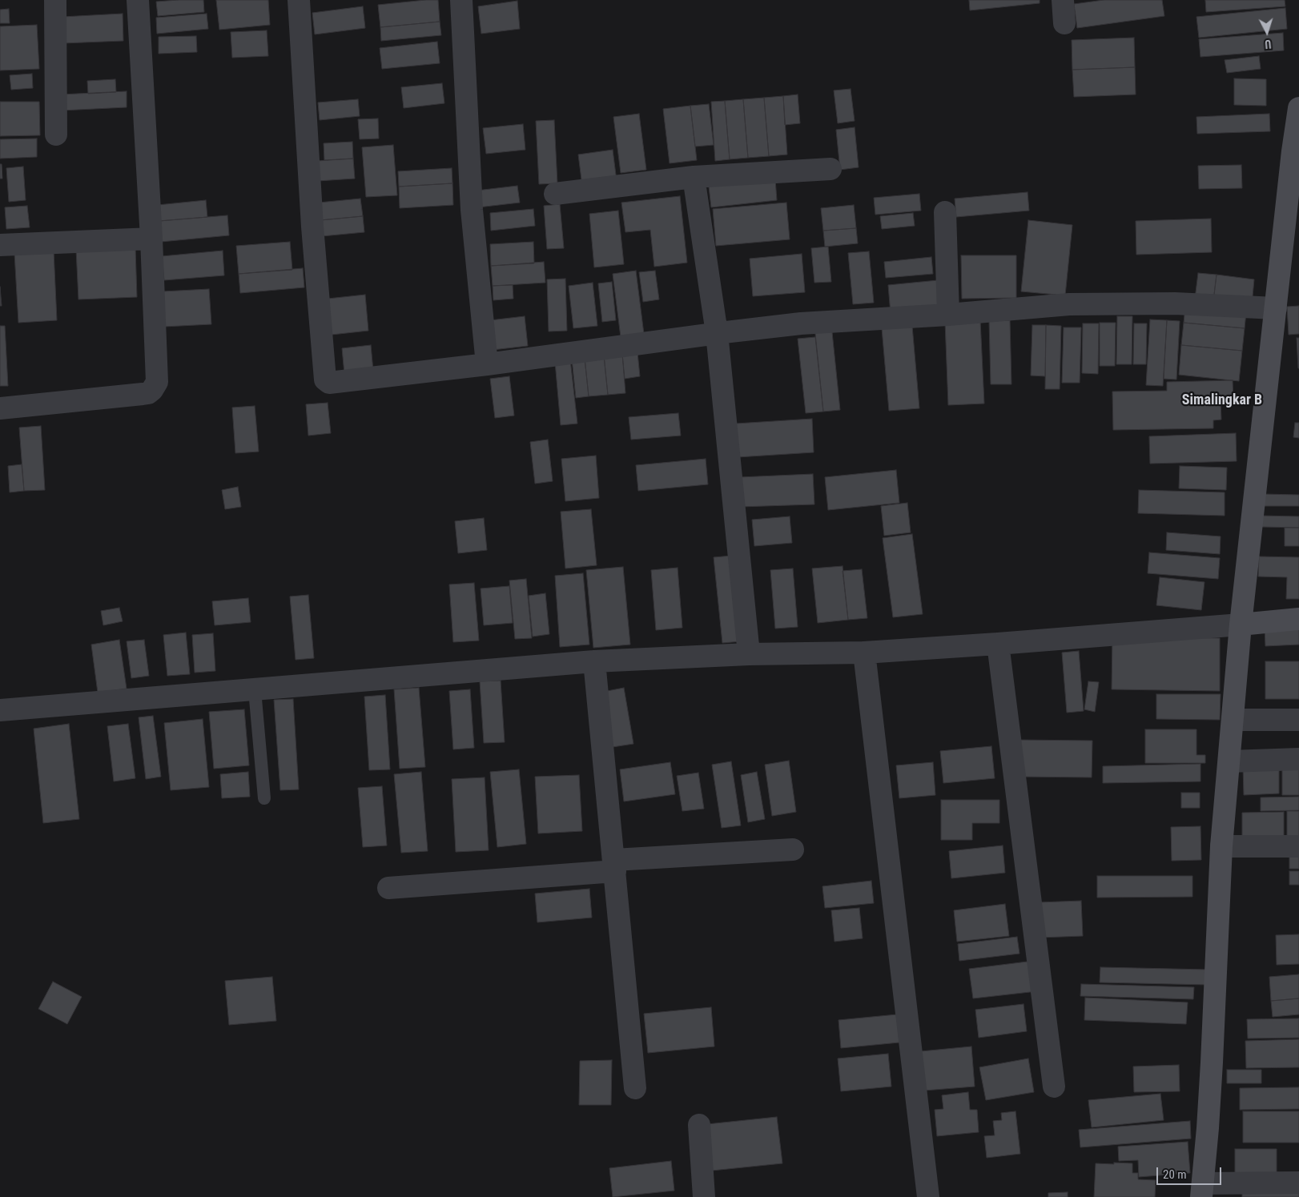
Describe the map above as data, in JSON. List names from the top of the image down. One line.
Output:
{"districts":["Simalingkar B"],"scale_bar":"20 m","north":"bottom"}
